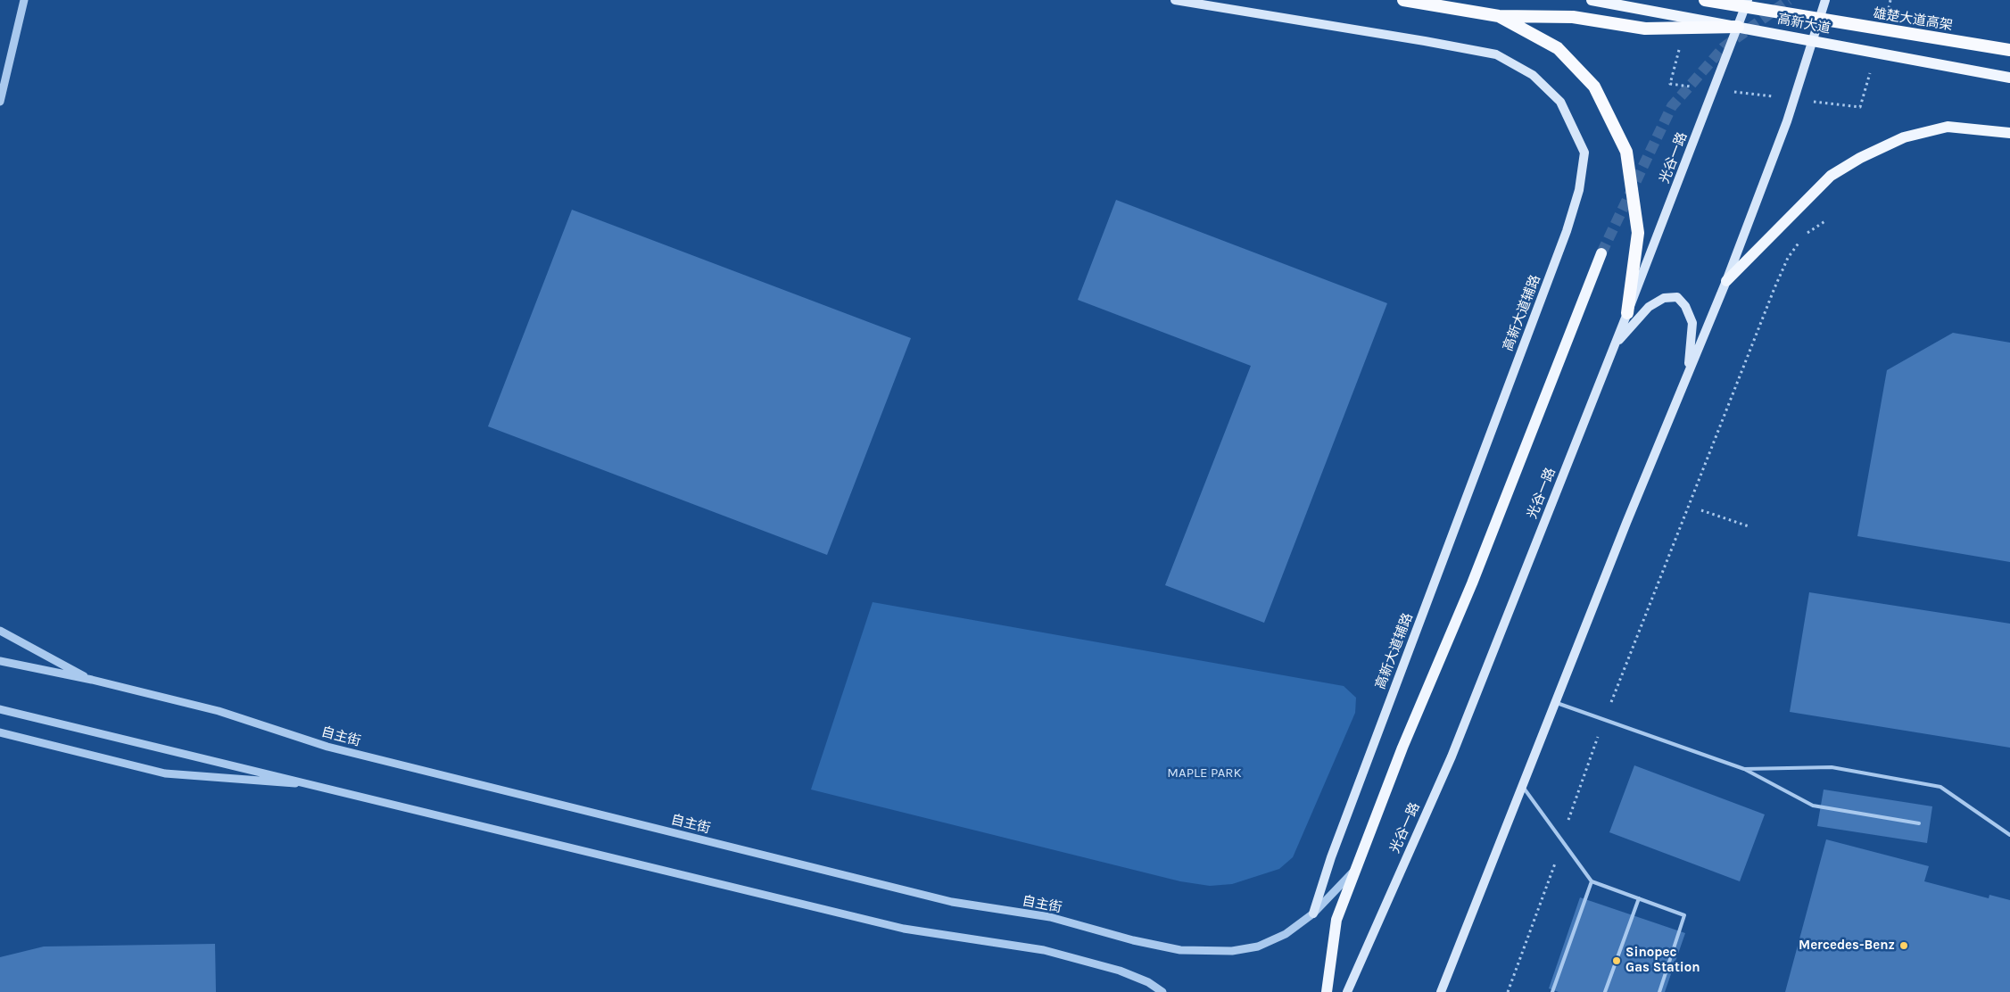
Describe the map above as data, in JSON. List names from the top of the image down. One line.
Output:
{"streets":{"highway":["雄楚大道高架"],"main road":["高新大道","光谷一路","高新大道辅路"],"street":["自主街"]},"crossings":[["高新大道","光谷一路"],["高新大道辅路","自主街"]],"parks":["MAPLE PARK"],"places":["Mercedes-Benz","Sinopec Gas Station"]}
